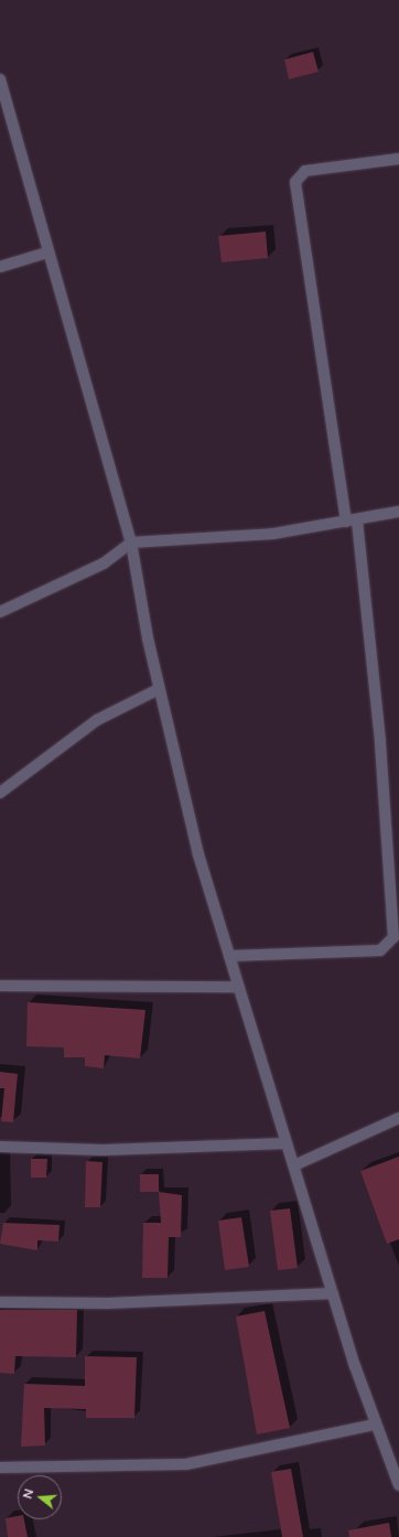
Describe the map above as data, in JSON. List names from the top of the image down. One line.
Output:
{"north":"left"}
